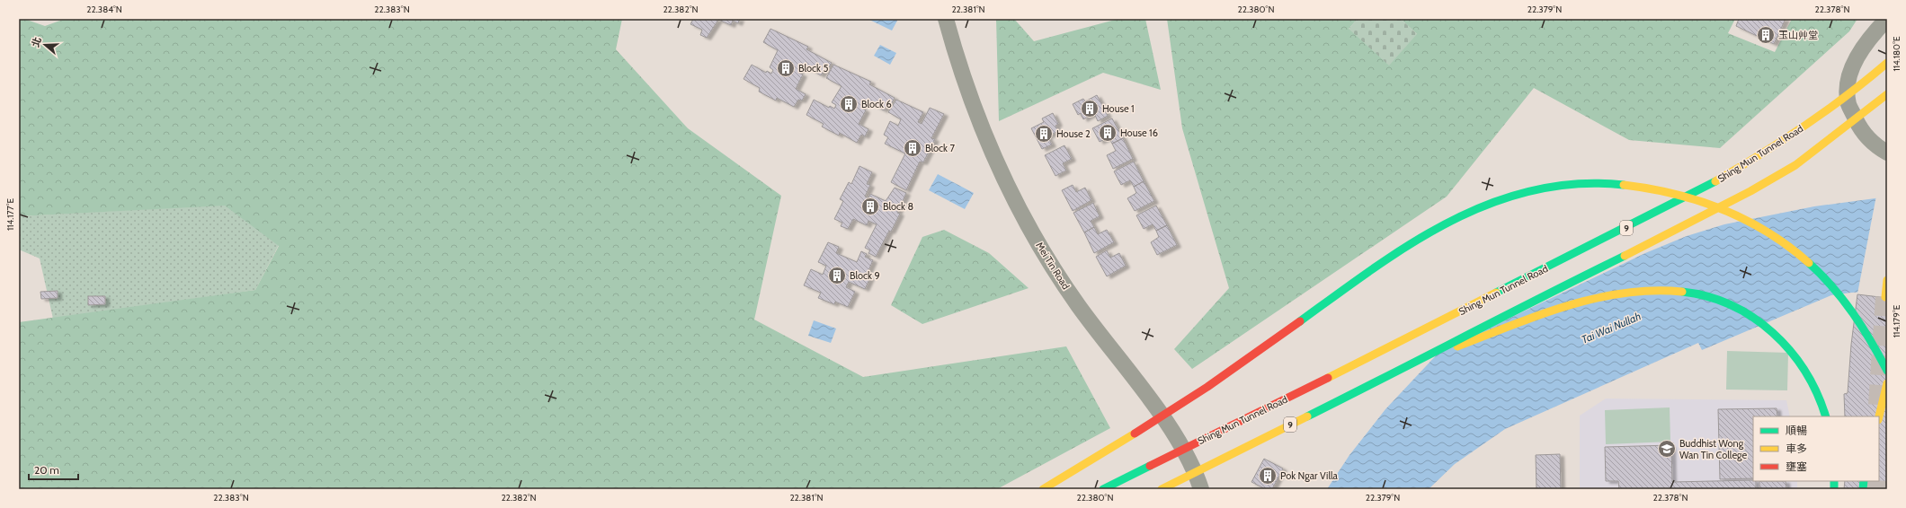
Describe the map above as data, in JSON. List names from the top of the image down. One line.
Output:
{"streets":{"main road":["Shing Mun Tunnel Road","9"],"street":["Mei Tin Road"]},"water":["Tai Wai Nullah"],"places":{"building":["玉山艸堂","Block 5","Block 6","House 1","House 16","House 2","Block 7","Block 8","Block 9","Pok Ngar Villa"],"school or university":["Buddhist Wong Wan Tin College"]},"legend":["順暢","車多","壅塞"],"scale_bar":"20 m","north":"left","coordinates":["22.384°N","22.383°N","22.382°N","22.381°N","22.380°N","22.379°N","22.378°N","114.180°E","114.177°E","114.179°E"]}
